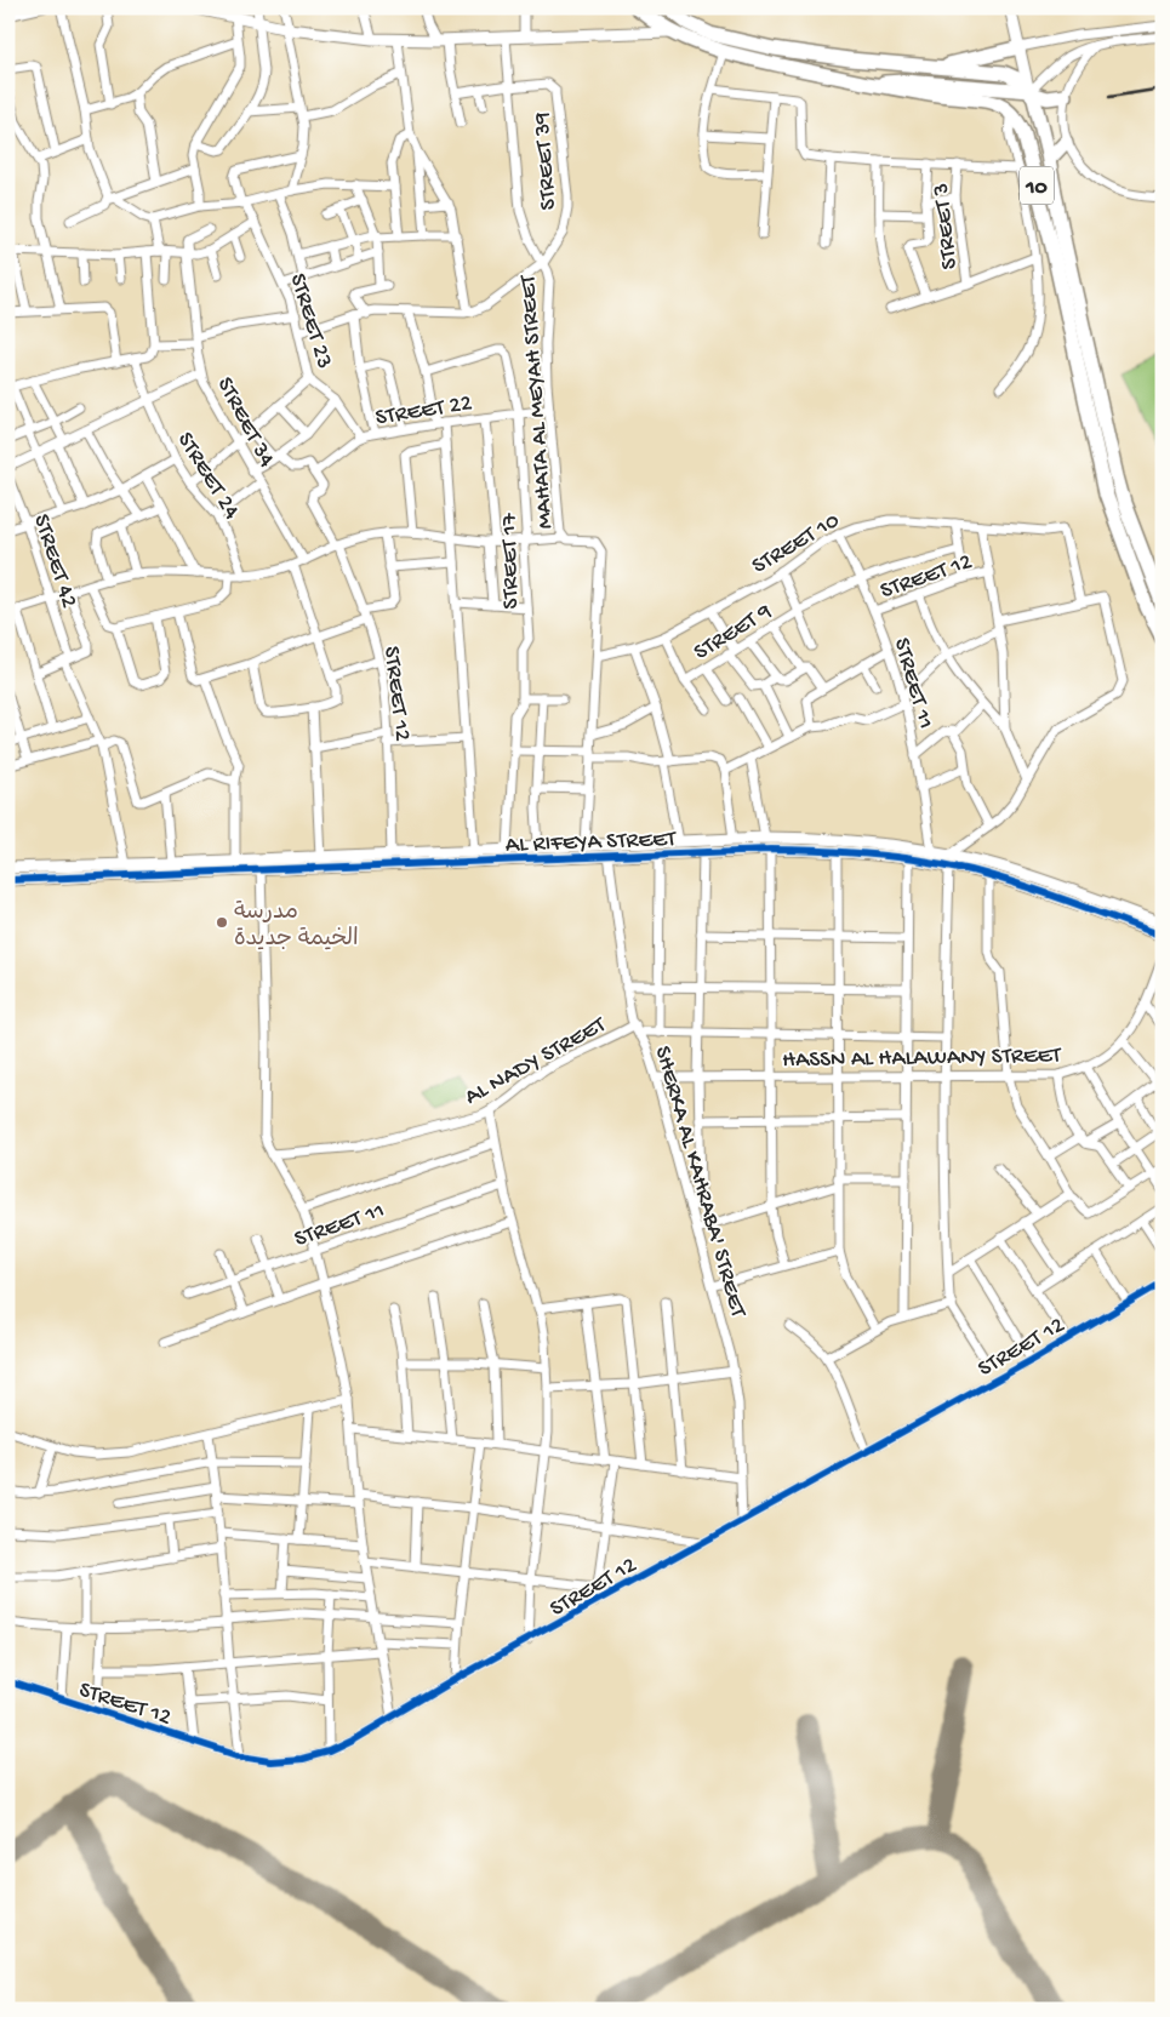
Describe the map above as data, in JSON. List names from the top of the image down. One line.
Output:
{"streets":{"main road":["10"],"street":["STREET 39","STREET 3","STREET 23","MAHATA AL MEYAH STREET","STREET 22","STREET 34","STREET 24","STREET 10","STREET 42","STREET 17","STREET 12","STREET 9","STREET 11","AL RIFEYA STREET","HASSN AL HALAWANY STREET","AL NADY STREET","SHERKA AL KAHRABA' STREET"]},"crossings":[["STREET 39","STREET 23"],["STREET 39","MAHATA AL MEYAH STREET"],["STREET 23","STREET 22"],["MAHATA AL MEYAH STREET","STREET 22"],["MAHATA AL MEYAH STREET","STREET 10"],["MAHATA AL MEYAH STREET","AL RIFEYA STREET"],["STREET 22","STREET 17"],["STREET 22","STREET 12"],["STREET 10","STREET 11"],["STREET 42","AL RIFEYA STREET"],["STREET 17","AL RIFEYA STREET"],["STREET 12","STREET 11"],["STREET 12","AL RIFEYA STREET"],["STREET 12","SHERKA AL KAHRABA' STREET"],["STREET 9","STREET 11"],["STREET 11","AL RIFEYA STREET"],["AL RIFEYA STREET","SHERKA AL KAHRABA' STREET"],["HASSN AL HALAWANY STREET","SHERKA AL KAHRABA' STREET"],["AL NADY STREET","SHERKA AL KAHRABA' STREET"]],"places":["مدرسة الخيمة جديدة"]}
